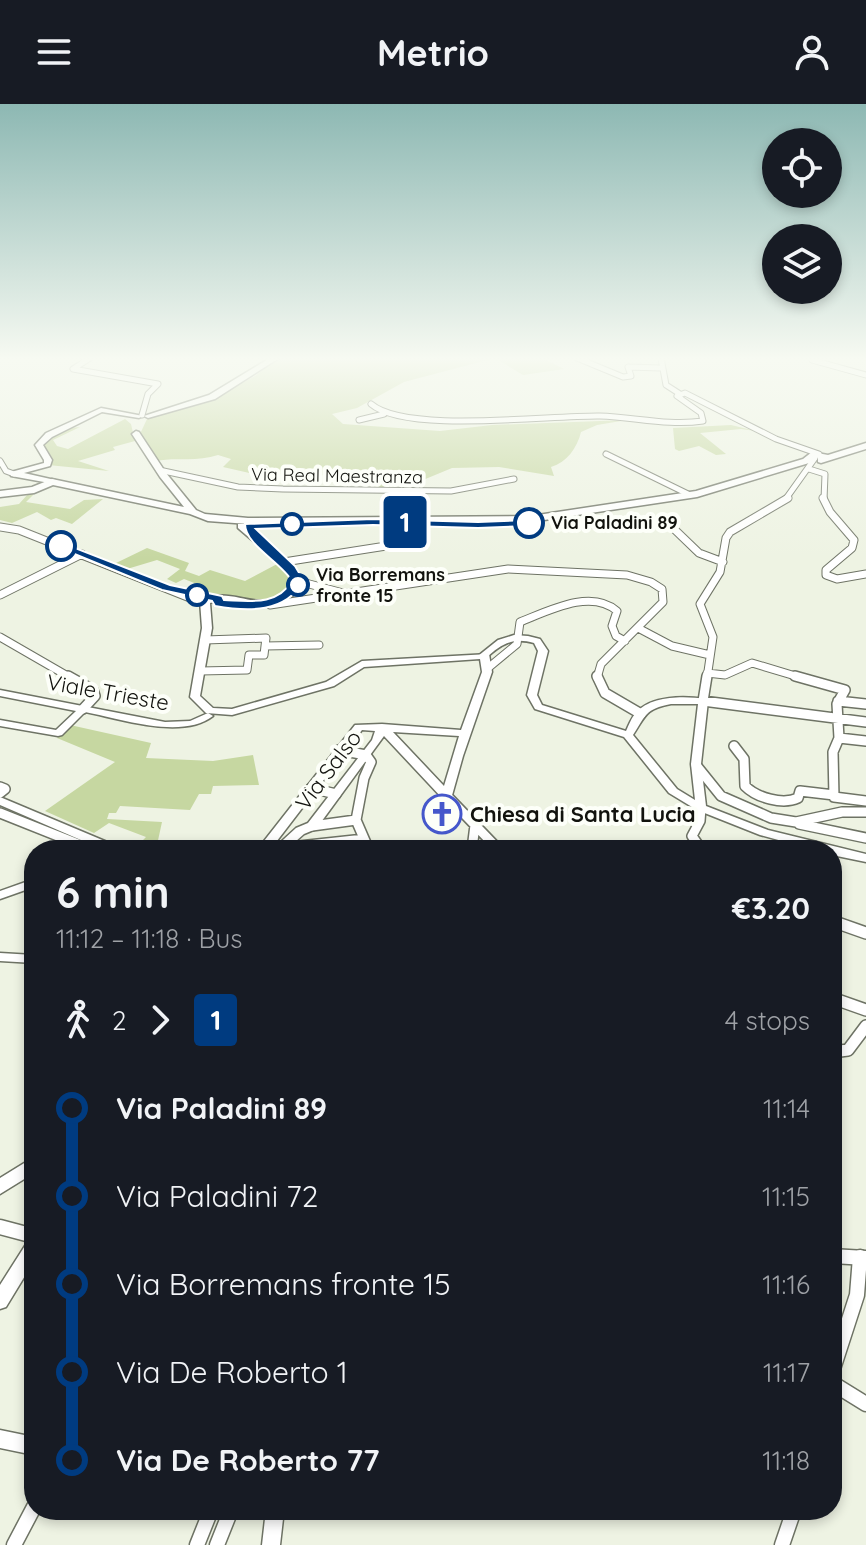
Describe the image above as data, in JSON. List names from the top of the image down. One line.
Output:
{"streets":{"main road":["Via Salso"],"street":["Via Real Maestranza","Viale Trieste"]},"places":{"other":["Via Paladini 89","Via Borremans fronte 15"],"church":["Chiesa di Santa Lucia"]},"lines":["bus line 1"],"page":{"header":"Metrio","on_map":"1","heading":["6 min","11:12 – 11:18 · Bus","€3.20"],"legs":["2","1","4 stops"],"list":[{"name":"Via Paladini 89","value":"11:14"},{"name":"Via Paladini 72","value":"11:15"},{"name":"Via Borremans fronte 15","value":"11:16"},{"name":"Via De Roberto 1","value":"11:17"},{"name":"Via De Roberto 77","value":"11:18"}]}}
